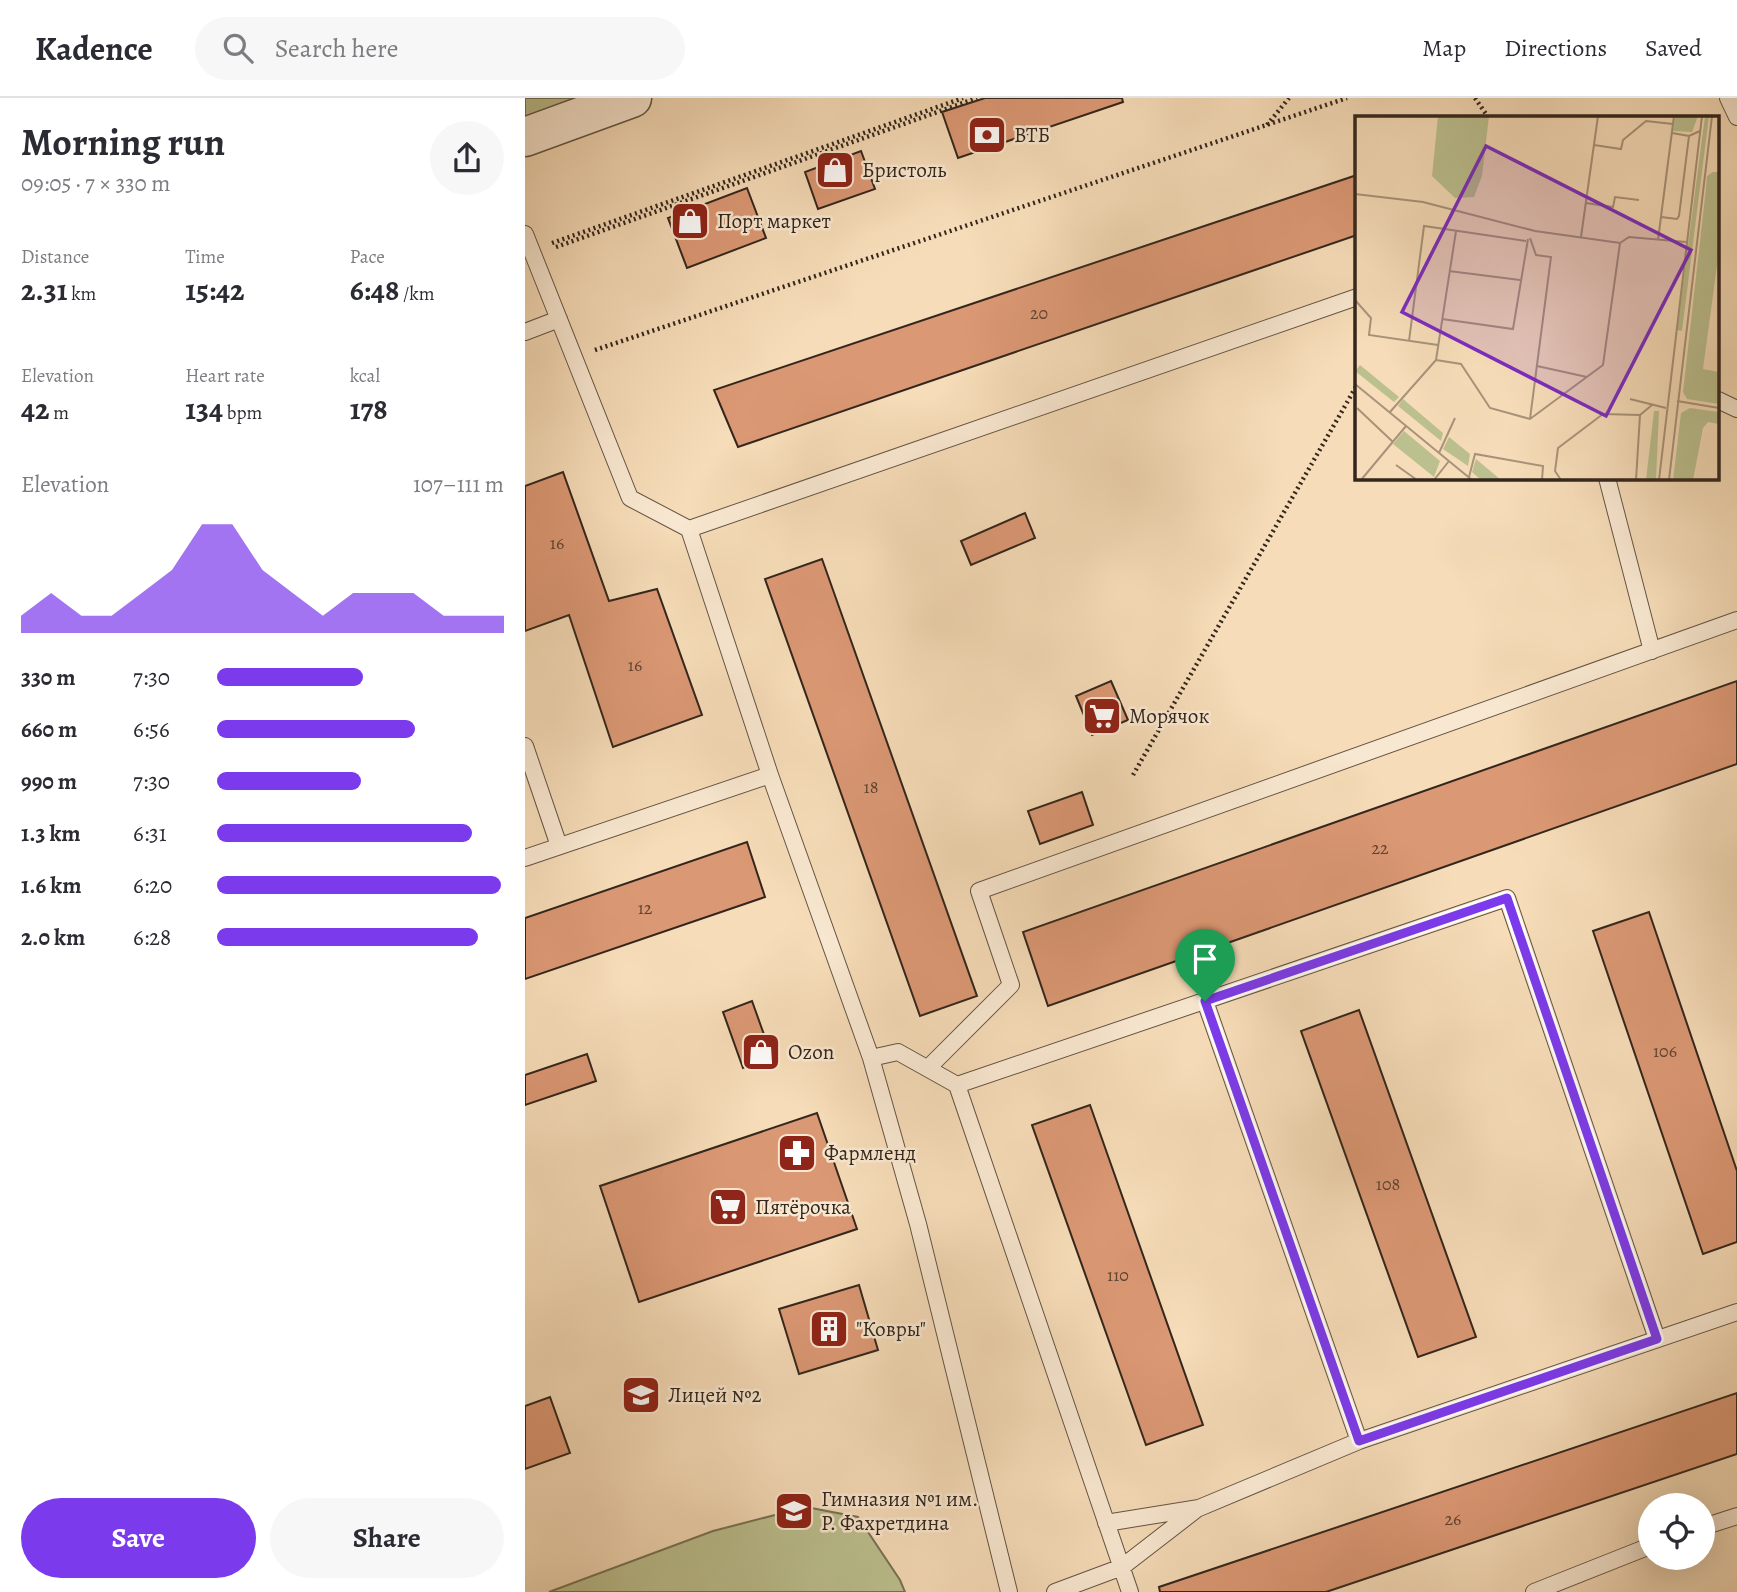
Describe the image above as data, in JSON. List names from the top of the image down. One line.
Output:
{"places":{"bank":["ВТБ"],"shop":["Бристоль","Порт маркет","Ozon"],"supermarket":["Морячок","Пятёрочка"],"pharmacy":["Фармленд"],"building":["\"Ковры\""],"school or university":["Лицей №2","Гимназия №1 им. Р. Фахретдина"]},"house_numbers":["20","16","16","18","22","12","106","108","110","26"],"page":{"header":"Kadence","search":"Search here","nav":["Map","Directions","Saved"],"heading":["Morning run","09:05 · 7 × 330 m"],"stats":[["Distance","2.31 km"],["Time","15:42"],["Pace","6:48 /km"],["Elevation","42 m"],["Heart rate","134 bpm"],["kcal","178"]],"chart":["Elevation","107–111 m"],"list":[{"name":"330 m","note":"7:30"},{"name":"660 m","note":"6:56"},{"name":"990 m","note":"7:30"},{"name":"1.3 km","note":"6:31"},{"name":"1.6 km","note":"6:20"},{"name":"2.0 km","note":"6:28"}],"buttons":["Save","Share"]}}
